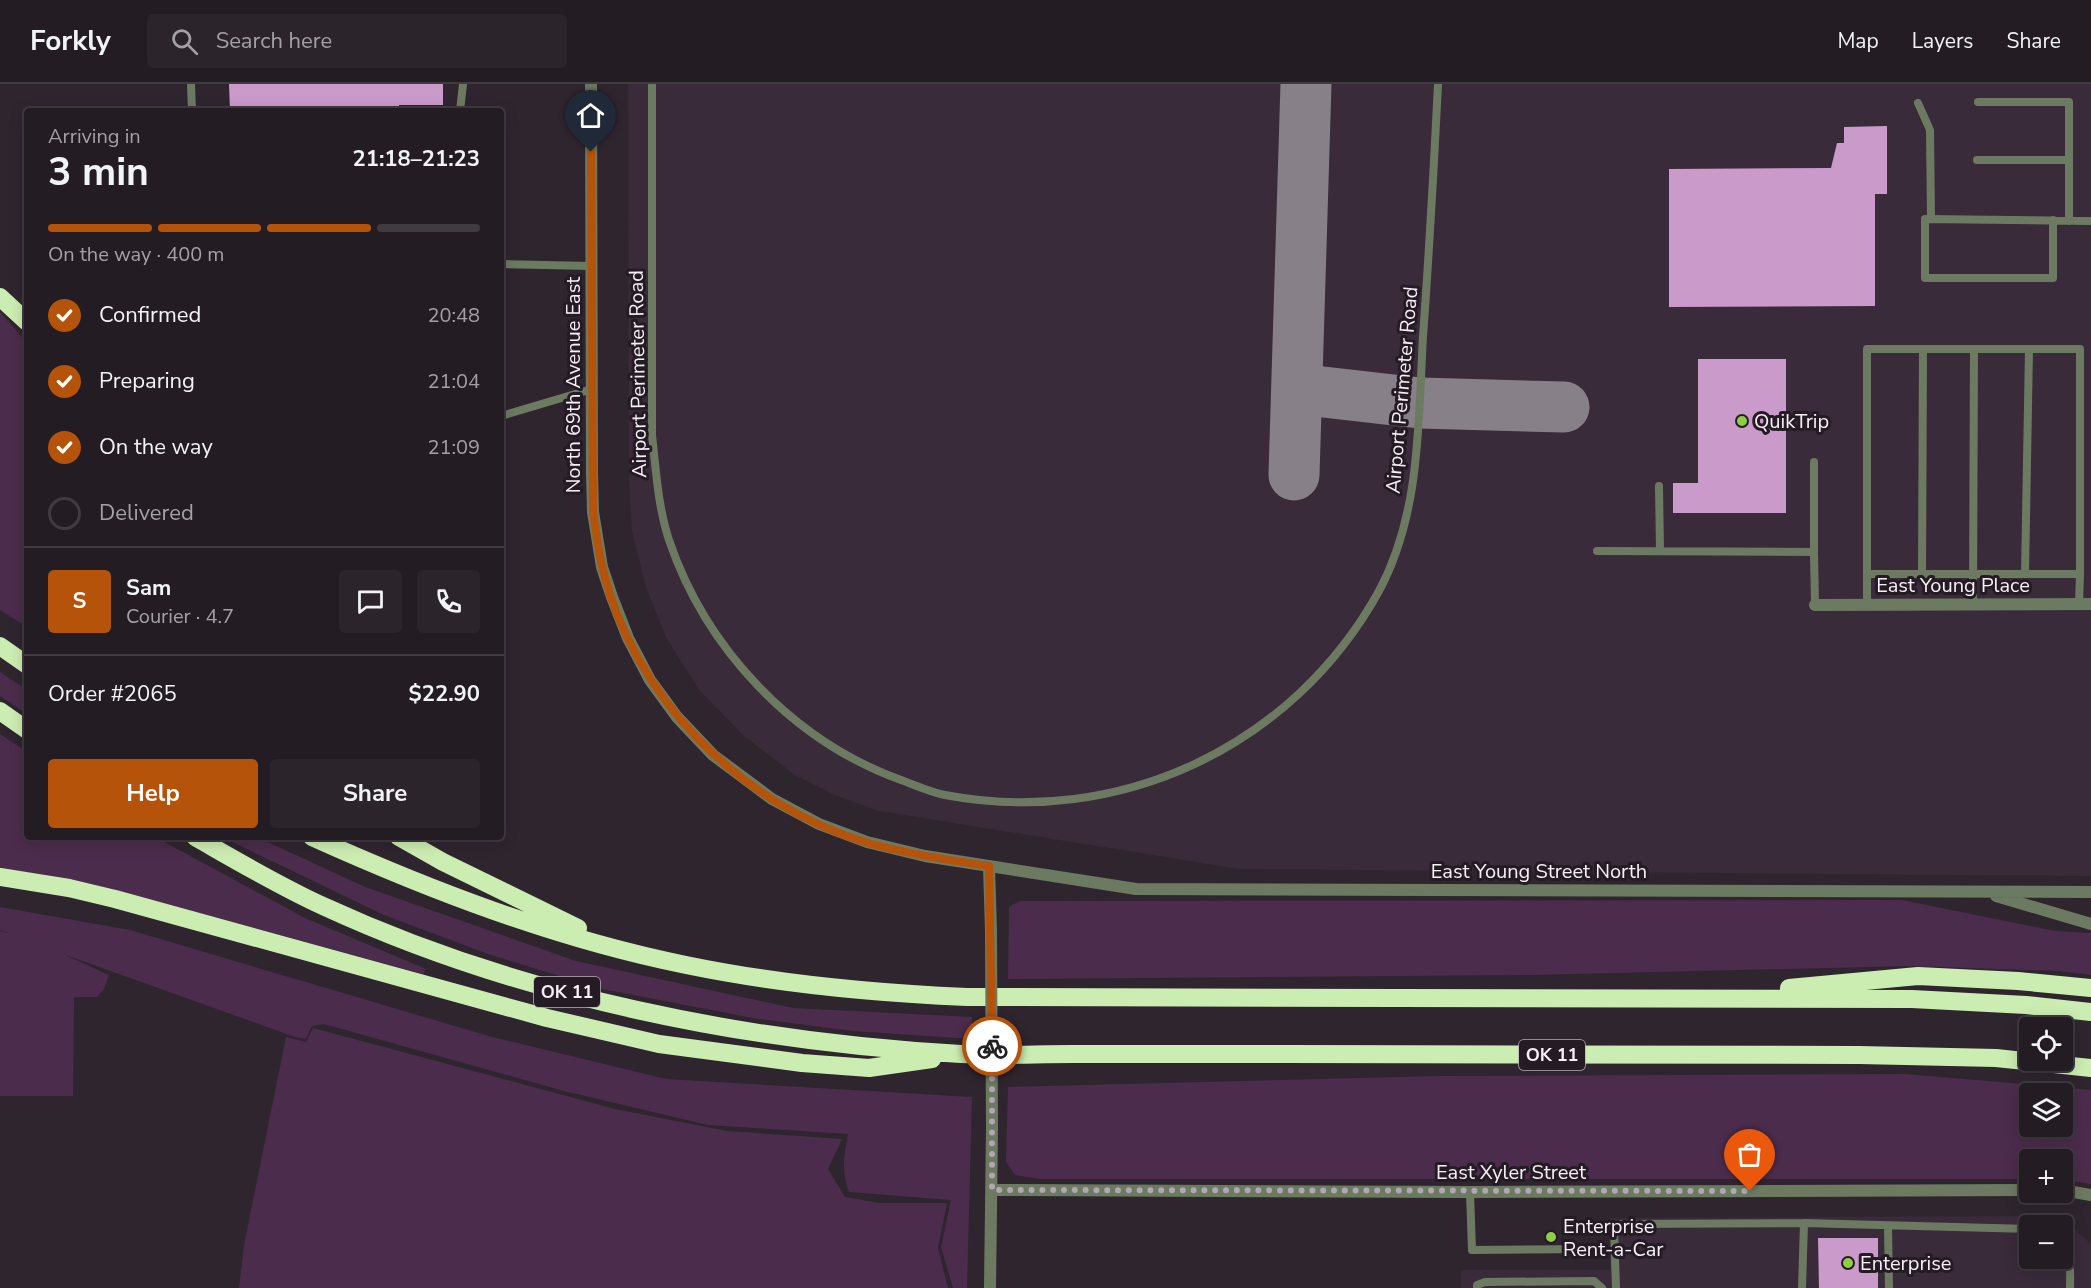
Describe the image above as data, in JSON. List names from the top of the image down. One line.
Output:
{"streets":{"highway":["OK 11"],"street":["North 69th Avenue East","East Young Place","East Young Street North","East Xyler Street"],"lane":["Airport Perimeter Road"]},"crossings":[["North 69th Avenue East","East Young Street North"]],"places":["QuikTrip","Enterprise Rent-a-Car","Enterprise"],"page":{"header":"Forkly","search":"Search here","nav":["Map","Layers","Share"],"heading":["3 min","Arriving in","21:18–21:23"],"panel":["Sam","Courier · 4.7","Order #2065","$22.90"],"bar":"On the way · 400 m","list":[["Confirmed","20:48"],["Preparing","21:04"],["On the way","21:09"],"Delivered"],"round":"S","buttons":["Help","Share"],"map_buttons":["+","−"]}}
